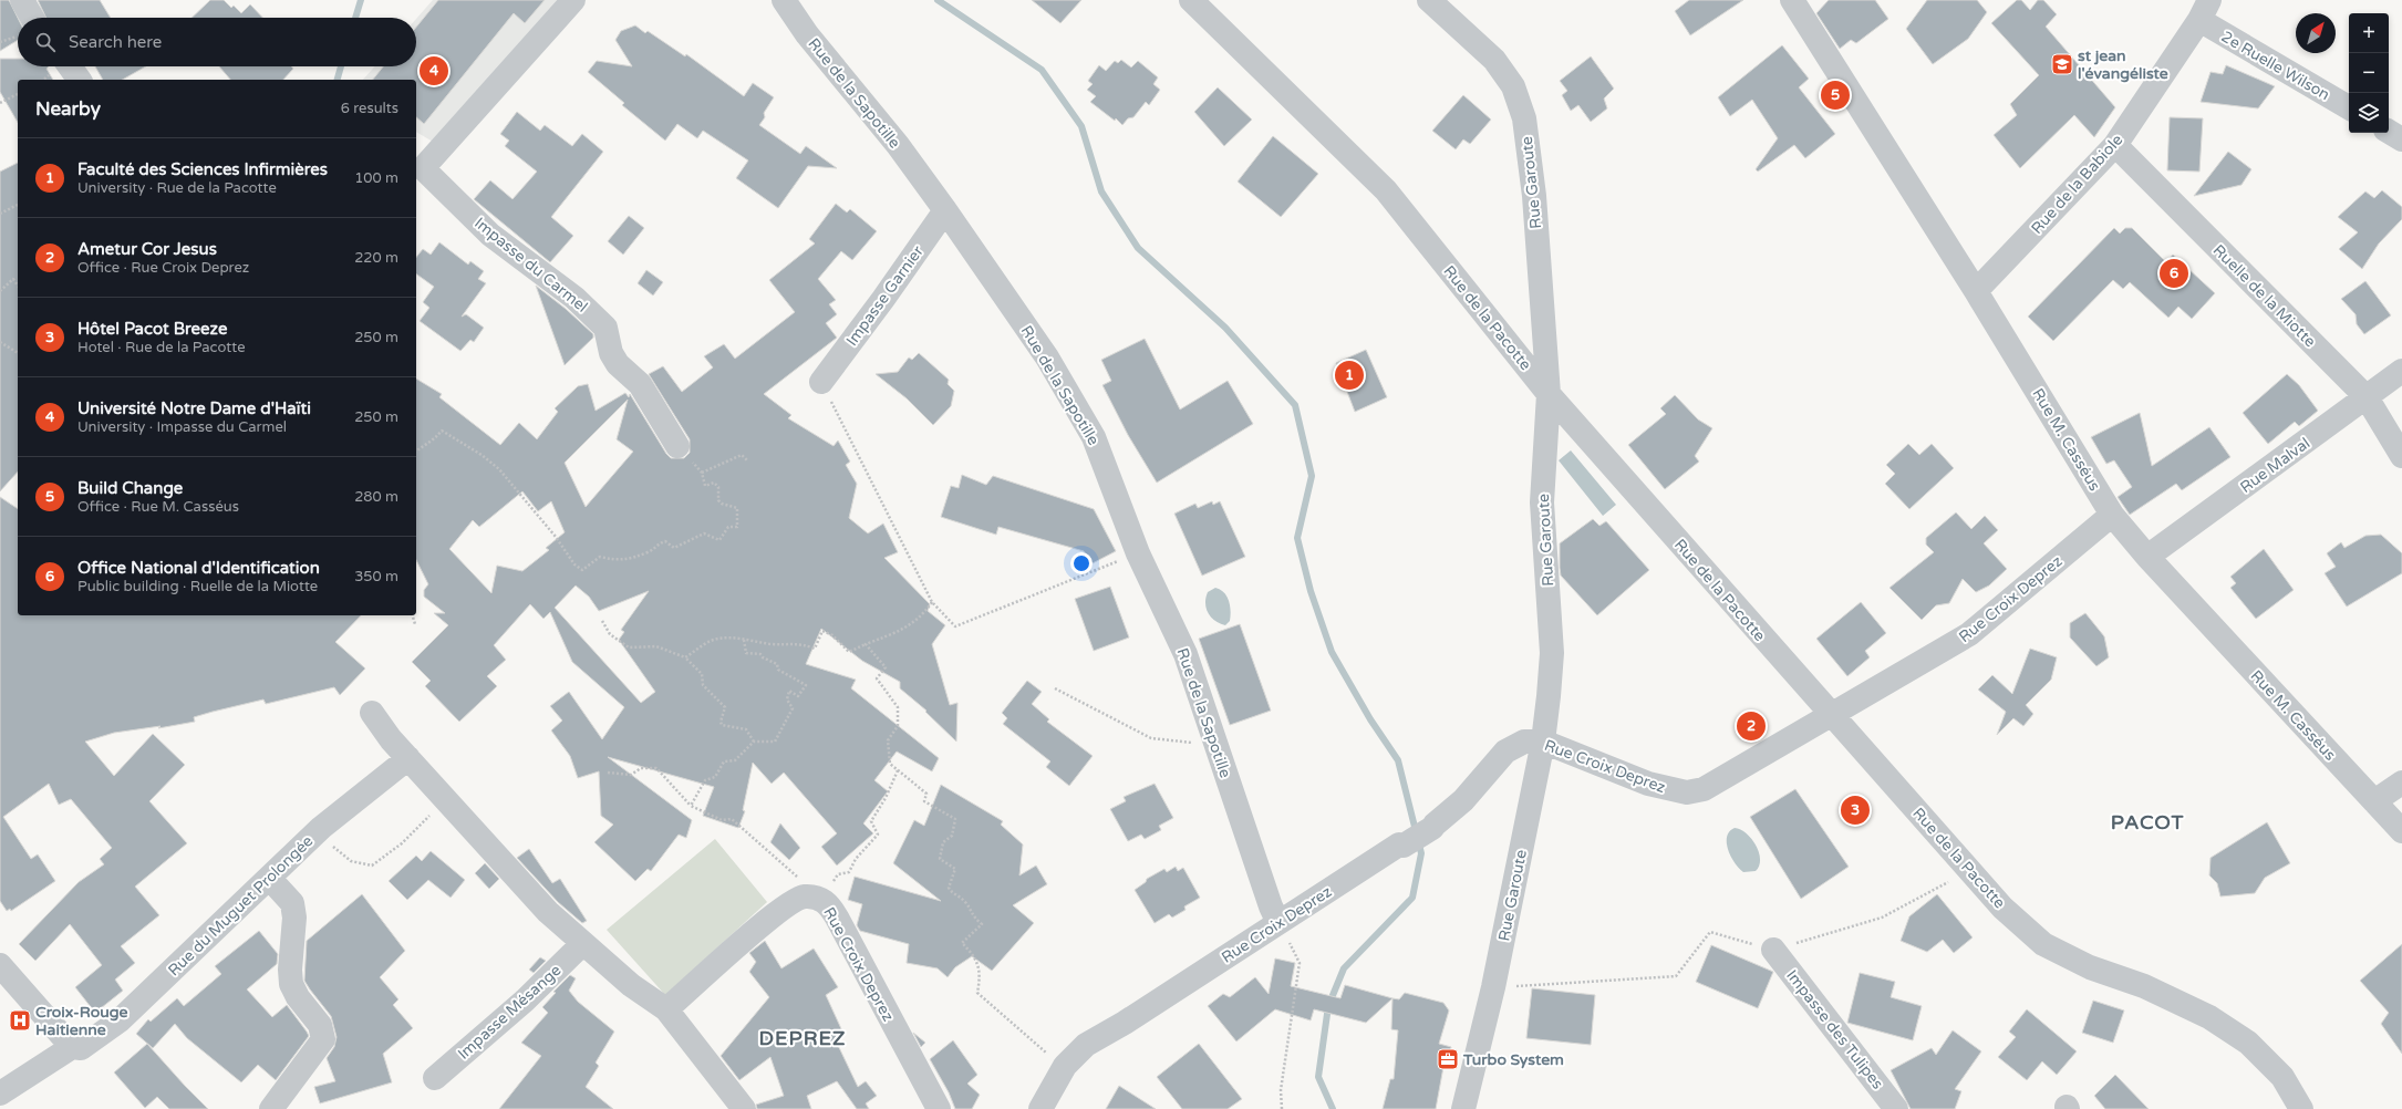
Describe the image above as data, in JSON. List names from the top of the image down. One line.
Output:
{"streets":{"street":["2e Ruelle Wilson","Rue de la Sapotille","Rue Garoute","Rue de la Babiole","Impasse du Carmel","Impasse Garnier","Ruelle de la Miotte","Rue de la Pacotte","Rue M. Casséus","Rue Malval","Rue Croix Deprez","Rue du Muguet Prolongée","Impasse Mésange","Impasse des Tulipes"]},"crossings":[["2e Ruelle Wilson","Rue de la Babiole"],["Rue de la Sapotille","Impasse Garnier"],["Rue de la Sapotille","Rue Croix Deprez"],["Rue Garoute","Rue de la Pacotte"],["Rue Garoute","Rue Croix Deprez"],["Rue de la Babiole","Ruelle de la Miotte"],["Rue de la Babiole","Rue M. Casséus"],["Ruelle de la Miotte","Rue Malval"],["Rue de la Pacotte","Rue Croix Deprez"],["Rue M. Casséus","Rue Malval"],["Rue M. Casséus","Rue Croix Deprez"]],"districts":["PACOT","DEPREZ"],"places":{"school or university":["st jean l'évangéliste"],"hospital":["Croix-Rouge Haitienne"],"office":["Turbo System"]},"north":"top right","page":{"map_buttons":["+","−"],"search":"Search here","pins":["4","5","6","1","2","3"],"heading":["Nearby","6 results"],"list":[{"mark":"1","name":"Faculté des Sciences Infirmières","note":"University · Rue de la Pacotte","value":"100 m"},{"mark":"2","name":"Ametur Cor Jesus","note":"Office · Rue Croix Deprez","value":"220 m"},{"mark":"3","name":"Hôtel Pacot Breeze","note":"Hotel · Rue de la Pacotte","value":"250 m"},{"mark":"4","name":"Université Notre Dame d'Haïti","note":"University · Impasse du Carmel","value":"250 m"},{"mark":"5","name":"Build Change","note":"Office · Rue M. Casséus","value":"280 m"},{"mark":"6","name":"Office National d'Identification","note":"Public building · Ruelle de la Miotte","value":"350 m"}]}}
